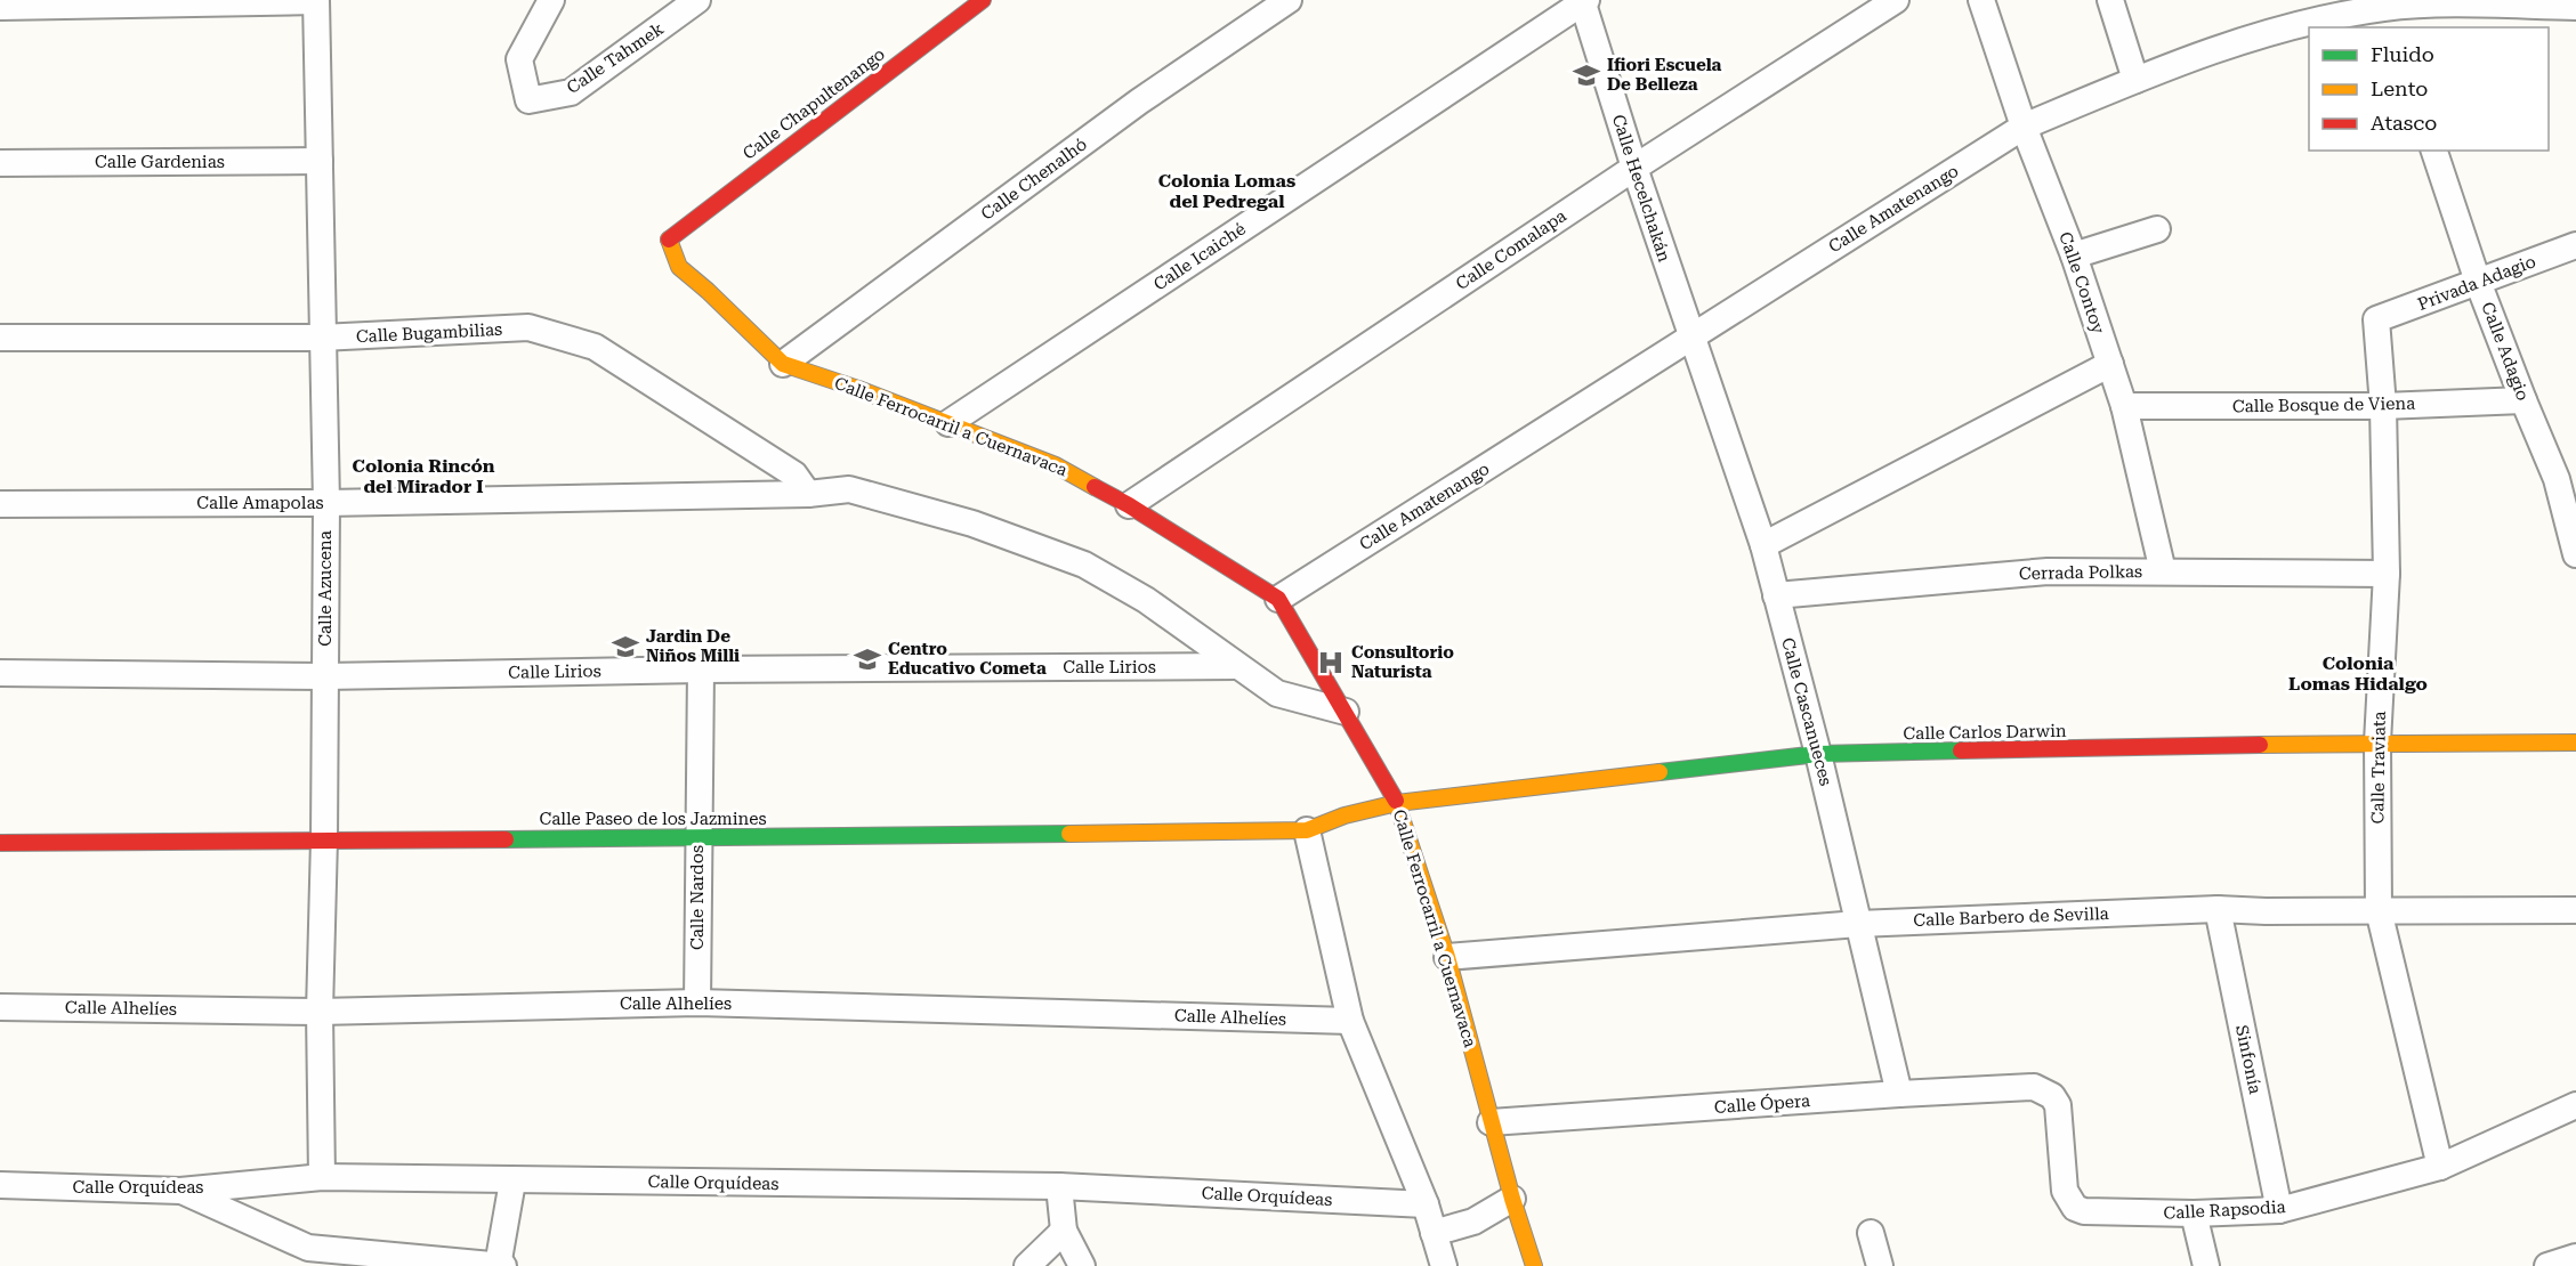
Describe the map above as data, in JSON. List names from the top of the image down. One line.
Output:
{"streets":{"street":["Calle Tahmek","Calle Chapultenango","Calle Gardenias","Calle Chenalhó","Calle Hecelchakán","Calle Amatenango","Calle Comalapa","Calle Icaiché","Calle Contoy","Privada Adagio","Calle Bugambilias","Calle Adagio","Calle Bosque de Viena","Calle Ferrocarril a Cuernavaca","Calle Amapolas","Cerrada Polkas","Calle Azucena","Calle Lirios","Calle Cascanueces","Calle Carlos Darwin","Calle Traviata","Calle Paseo de los Jazmines","Calle Nardos","Calle Barbero de Sevilla","Calle Alhelíes","Sinfonía","Calle Ópera","Calle Orquídeas","Calle Rapsodia"]},"crossings":[["Calle Chapultenango","Calle Ferrocarril a Cuernavaca"],["Calle Gardenias","Calle Azucena"],["Calle Chenalhó","Calle Ferrocarril a Cuernavaca"],["Calle Hecelchakán","Calle Amatenango"],["Calle Hecelchakán","Calle Comalapa"],["Calle Hecelchakán","Calle Icaiché"],["Calle Hecelchakán","Calle Cascanueces"],["Calle Amatenango","Calle Contoy"],["Calle Amatenango","Calle Ferrocarril a Cuernavaca"],["Calle Amatenango","Calle Cascanueces"],["Calle Comalapa","Calle Ferrocarril a Cuernavaca"],["Calle Icaiché","Calle Ferrocarril a Cuernavaca"],["Calle Contoy","Calle Bosque de Viena"],["Calle Contoy","Cerrada Polkas"],["Privada Adagio","Calle Adagio"],["Privada Adagio","Calle Traviata"],["Calle Bugambilias","Calle Amapolas"],["Calle Bugambilias","Calle Azucena"],["Calle Adagio","Calle Bosque de Viena"],["Calle Bosque de Viena","Calle Traviata"],["Calle Ferrocarril a Cuernavaca","Calle Carlos Darwin"],["Calle Ferrocarril a Cuernavaca","Calle Barbero de Sevilla"],["Calle Ferrocarril a Cuernavaca","Calle Ópera"],["Calle Amapolas","Calle Azucena"],["Cerrada Polkas","Calle Cascanueces"],["Cerrada Polkas","Calle Traviata"],["Calle Azucena","Calle Lirios"],["Calle Azucena","Calle Paseo de los Jazmines"],["Calle Azucena","Calle Alhelíes"],["Calle Azucena","Calle Orquídeas"],["Calle Lirios","Calle Nardos"],["Calle Cascanueces","Calle Carlos Darwin"],["Calle Cascanueces","Calle Barbero de Sevilla"],["Calle Cascanueces","Calle Ópera"],["Calle Carlos Darwin","Calle Traviata"],["Calle Carlos Darwin","Calle Paseo de los Jazmines"],["Calle Traviata","Calle Barbero de Sevilla"],["Calle Traviata","Calle Rapsodia"],["Calle Paseo de los Jazmines","Calle Nardos"],["Calle Nardos","Calle Alhelíes"],["Calle Barbero de Sevilla","Sinfonía"],["Sinfonía","Calle Rapsodia"],["Calle Ópera","Calle Rapsodia"]],"districts":["Colonia Lomas del Pedregal","Colonia Rincón del Mirador I","Colonia Lomas Hidalgo"],"places":{"school or university":["Ifiori Escuela De Belleza","Jardin De Niños Milli","Centro Educativo Cometa"],"hospital":["Consultorio Naturista"]},"legend":["Fluido","Lento","Atasco"]}
